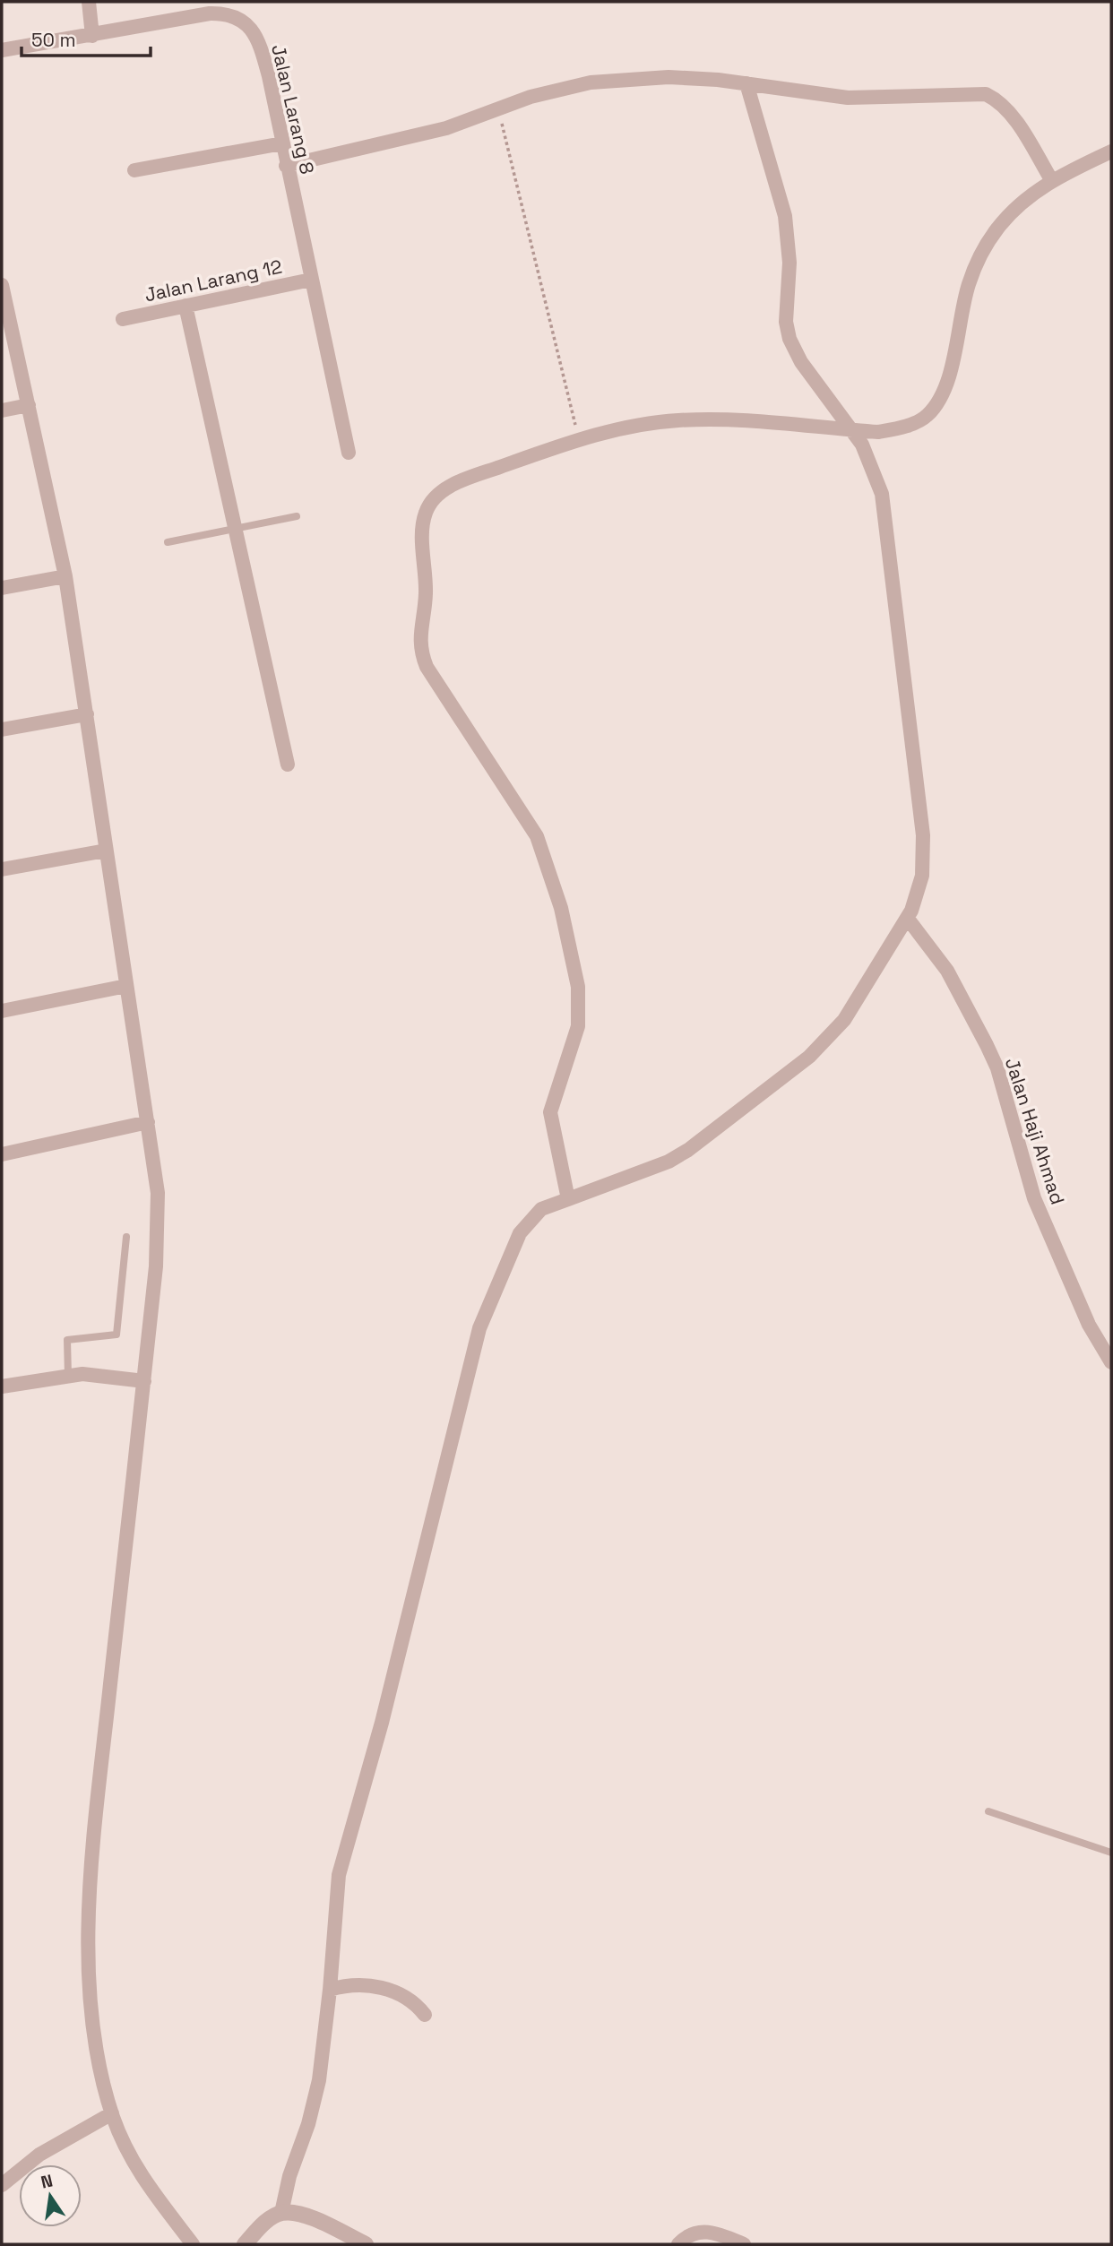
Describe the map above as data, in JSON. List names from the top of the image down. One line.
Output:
{"streets":{"street":["Jalan Larang 8","Jalan Larang 12","Jalan Haji Ahmad"]},"crossings":[["Jalan Larang 8","Jalan Larang 12"]],"scale_bar":"50 m","north":"top"}
